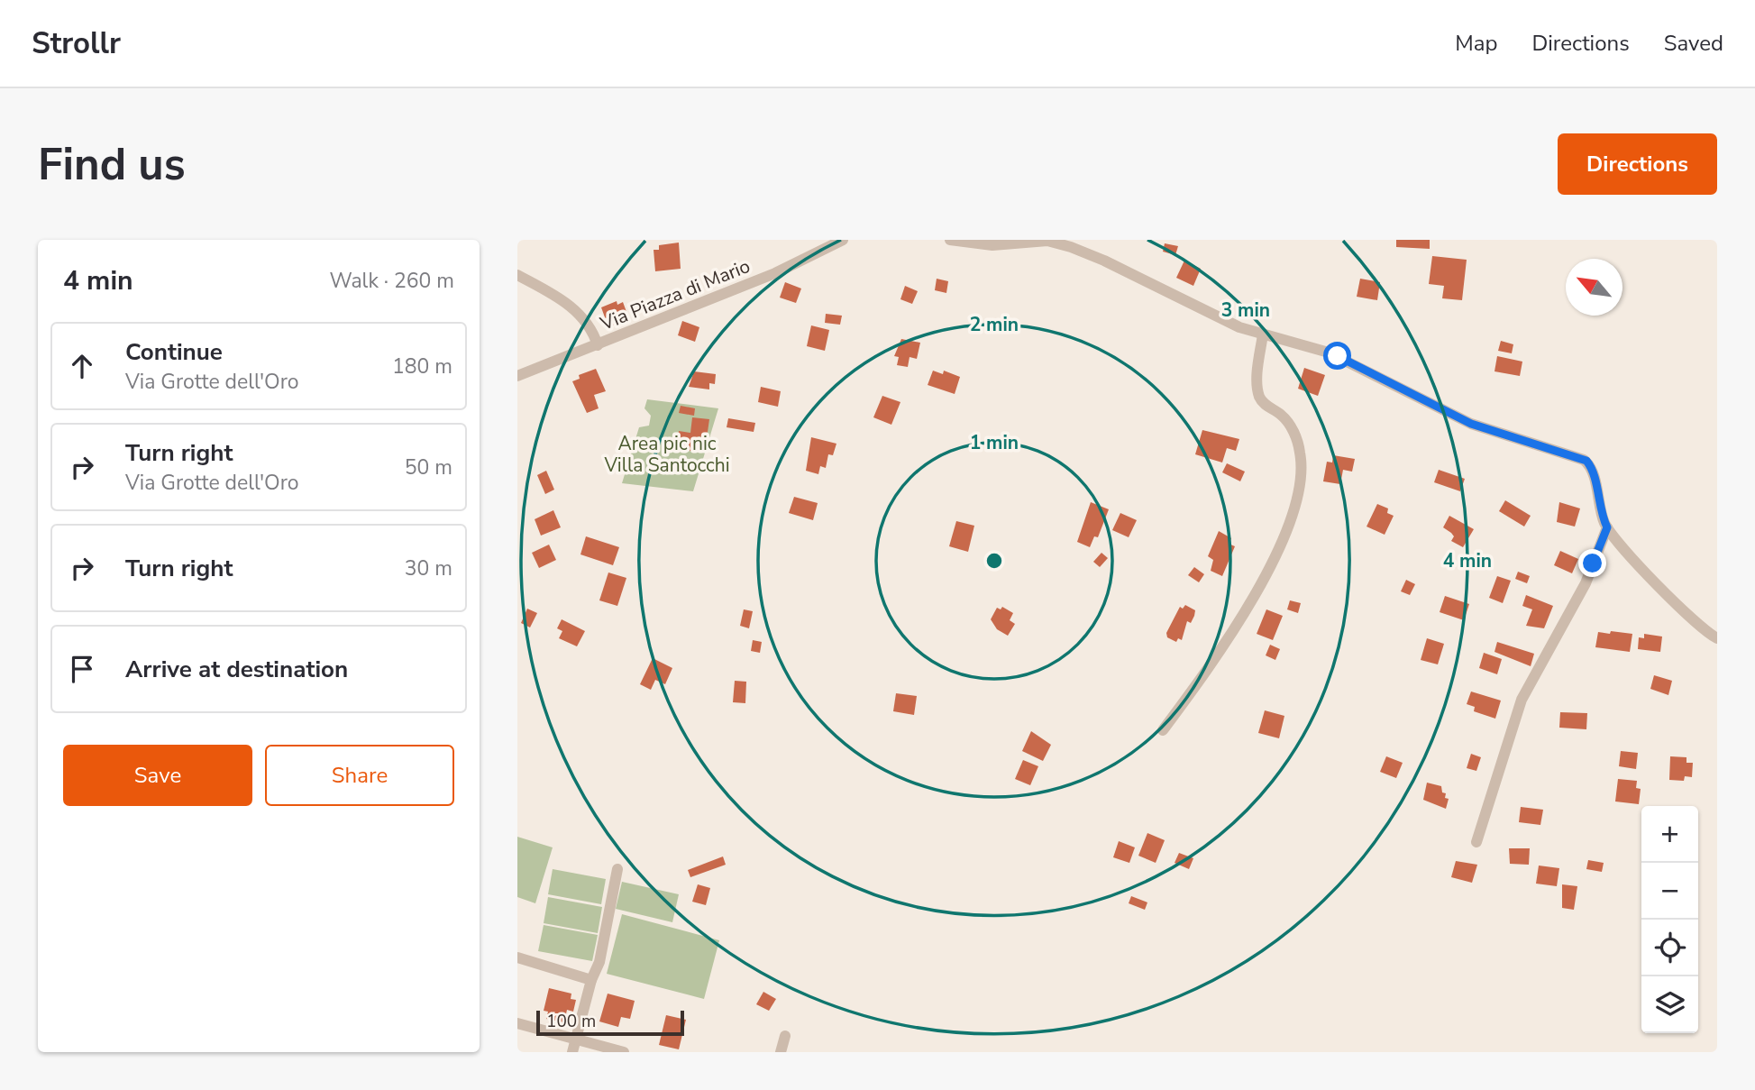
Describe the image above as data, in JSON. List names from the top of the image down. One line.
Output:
{"streets":{"street":["Via Piazza di Mario"]},"parks":["Area pic nic Villa Santocchi"],"scale_bar":"100 m","north":"top left","page":{"header":"Strollr","nav":["Map","Directions","Saved"],"buttons":["Directions",["Save","Share"]],"title":"Find us","heading":["4 min","Walk · 260 m"],"list":[["Continue","Via Grotte dell'Oro","180 m"],["Turn right","Via Grotte dell'Oro","50 m"],["Turn right","30 m"],"Arrive at destination"],"map_buttons":["+","−"],"scale":"100 m"},"rings":["3 min","2 min","1 min","4 min"]}
